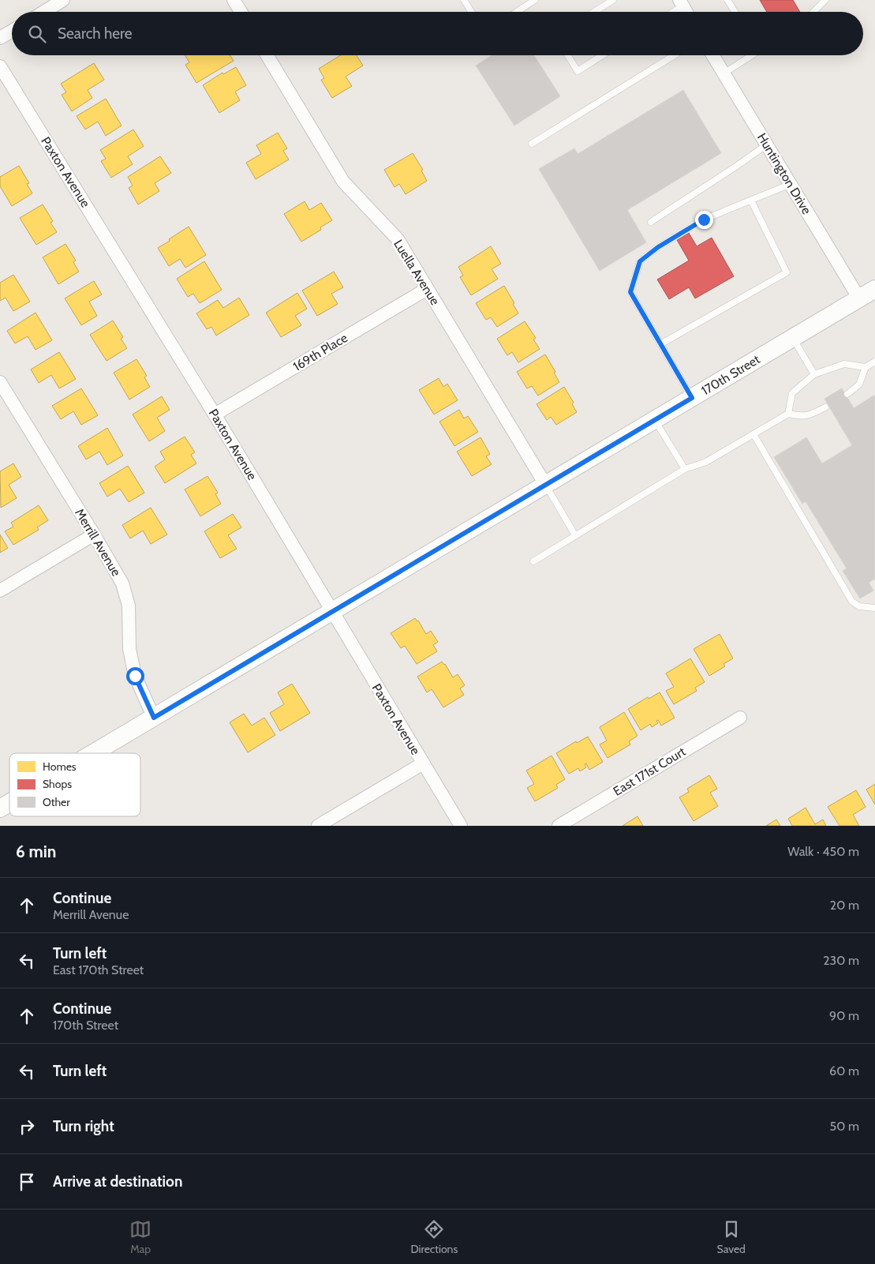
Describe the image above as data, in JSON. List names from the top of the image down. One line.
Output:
{"streets":{"street":["Paxton Avenue","Huntington Drive","Luella Avenue","169th Place","170th Street","Merrill Avenue","East 171st Court"]},"crossings":[["Paxton Avenue","169th Place"],["Paxton Avenue","170th Street"],["Huntington Drive","170th Street"],["Luella Avenue","169th Place"],["Luella Avenue","170th Street"],["170th Street","Merrill Avenue"]],"legend":["Homes","Shops","Other"],"page":{"search":"Search here","heading":["6 min","Walk · 450 m"],"list":[["Continue","Merrill Avenue","20 m"],["Turn left","East 170th Street","230 m"],["Continue","170th Street","90 m"],["Turn left","60 m"],["Turn right","50 m"],"Arrive at destination"],"nav":["Map","Directions","Saved"]}}
